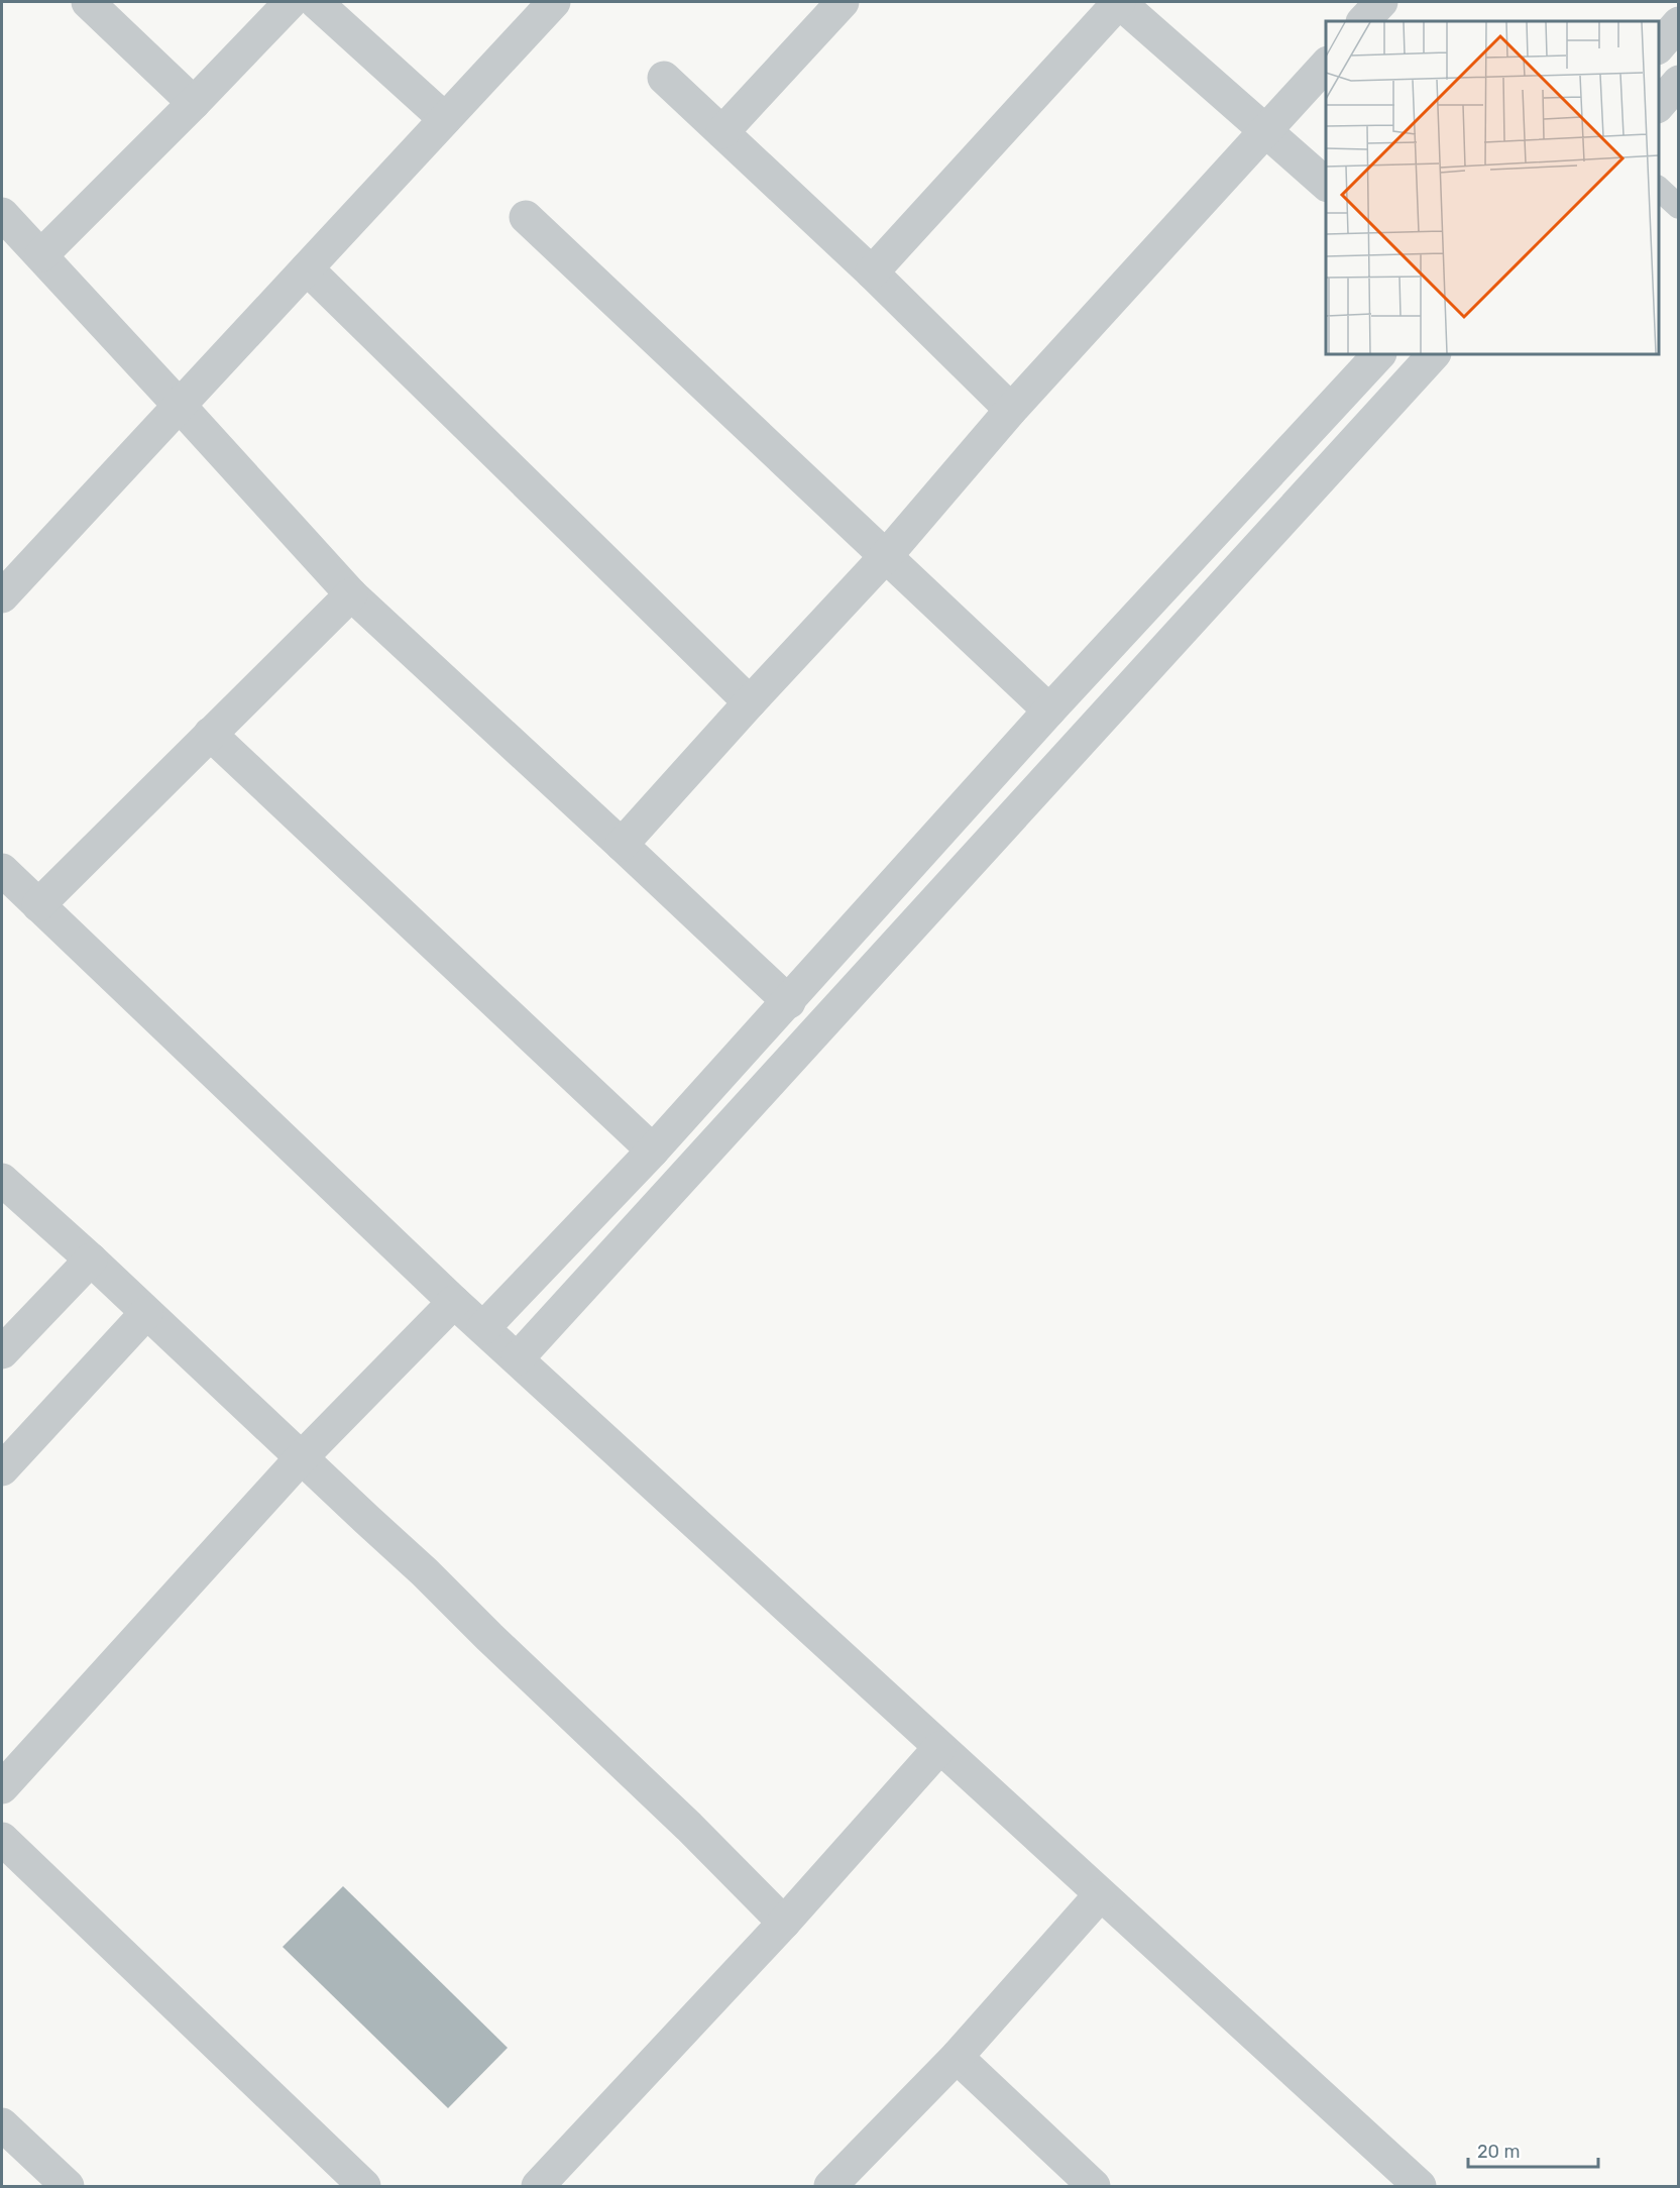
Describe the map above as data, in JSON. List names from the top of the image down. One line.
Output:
{"scale_bar":"20 m"}
